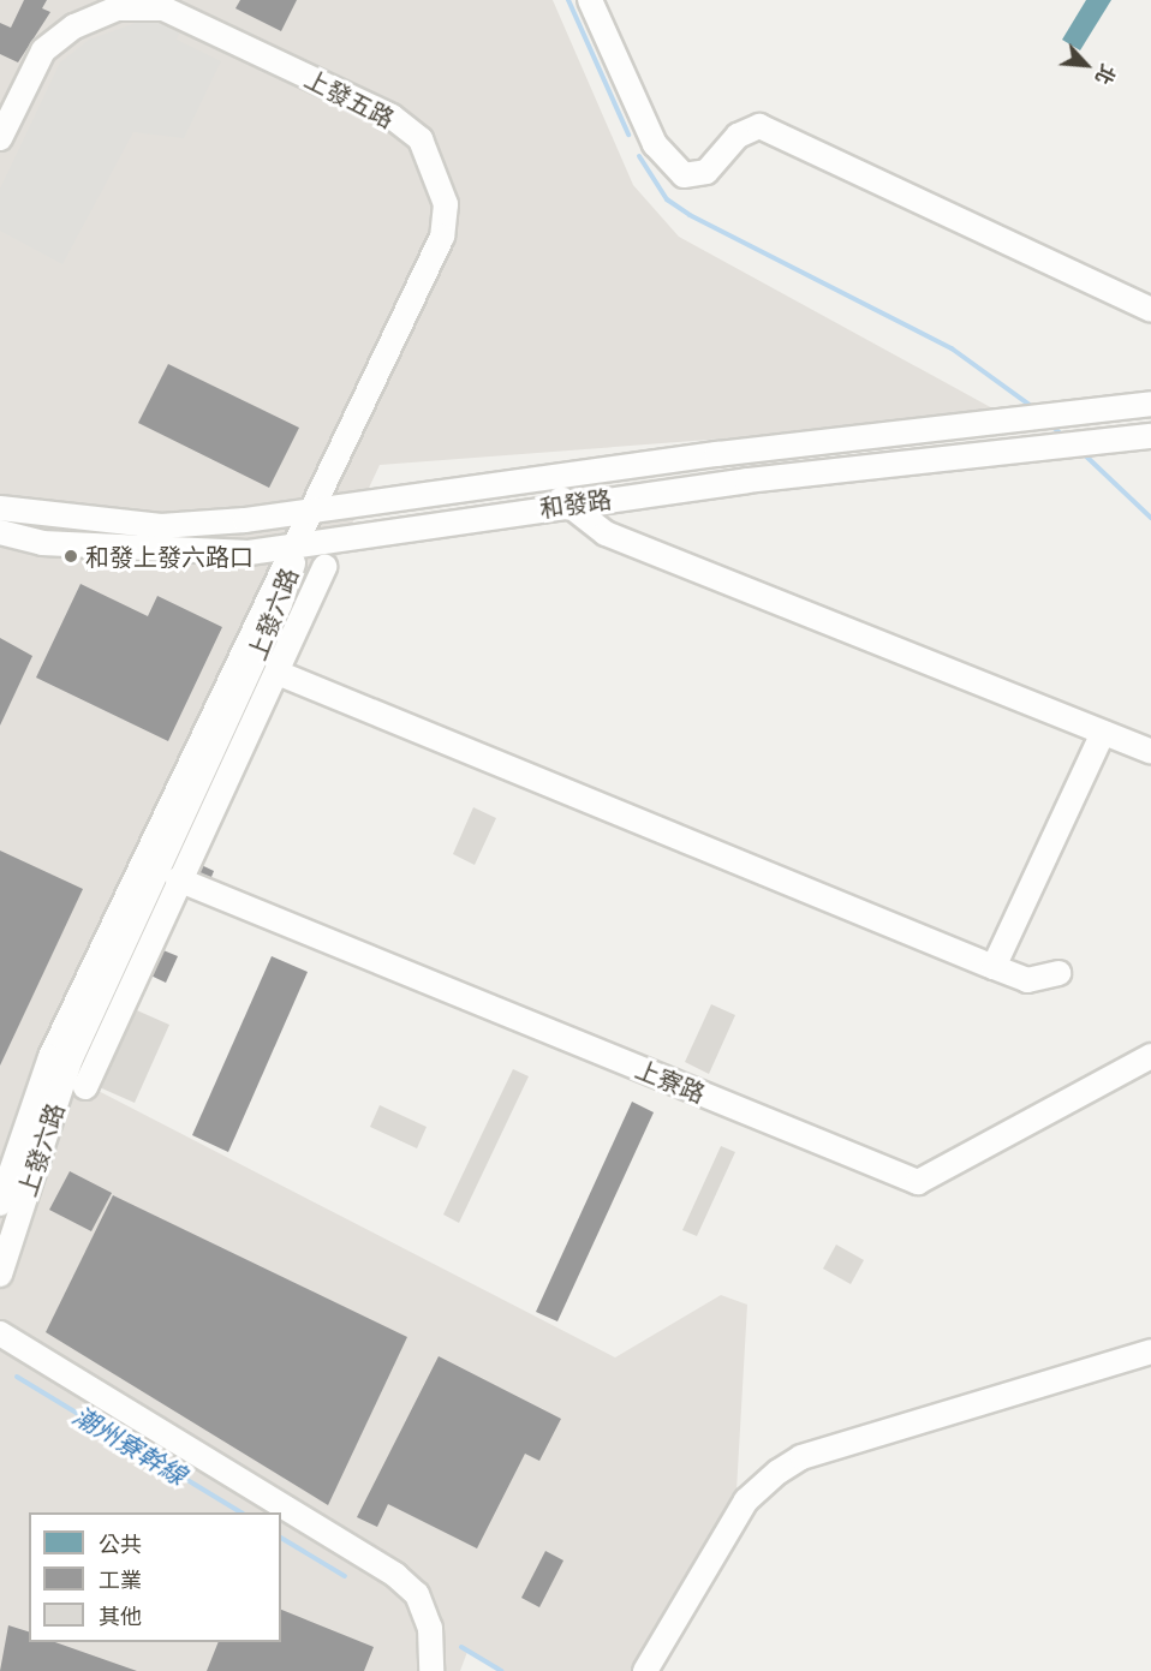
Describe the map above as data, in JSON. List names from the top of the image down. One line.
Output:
{"streets":{"street":["上發五路","和發路","上發六路","上寮路"]},"crossings":[["上發五路","和發路"],["上發五路","上發六路"],["和發路","上發六路"]],"water":["潮州寮幹線"],"places":["和發上發六路口"],"legend":["公共","工業","其他"],"north":"bottom right"}
